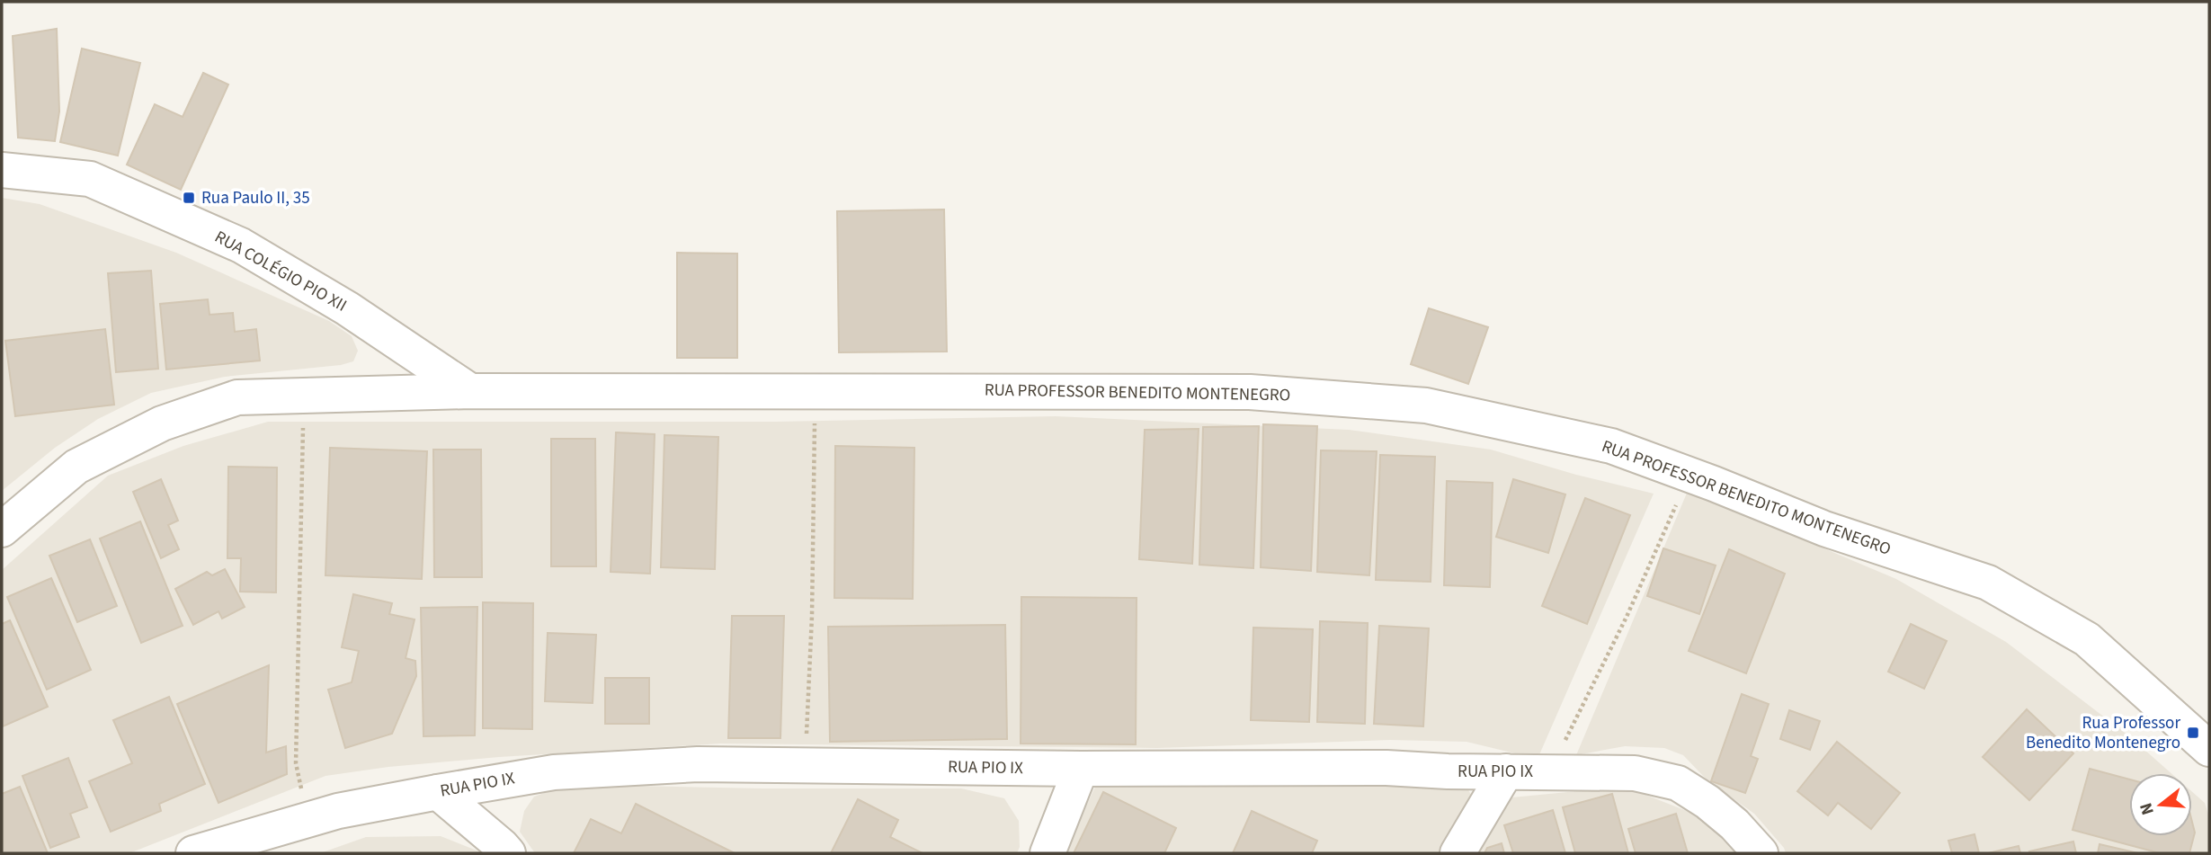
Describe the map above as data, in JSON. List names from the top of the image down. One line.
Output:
{"streets":{"street":["RUA COLÉGIO PIO XII","RUA PROFESSOR BENEDITO MONTENEGRO","RUA PIO IX"]},"crossings":[["RUA COLÉGIO PIO XII","RUA PROFESSOR BENEDITO MONTENEGRO"]],"places":{"transit":["Rua Paulo II, 35","Rua Professor Benedito Montenegro"]},"north":"left"}
